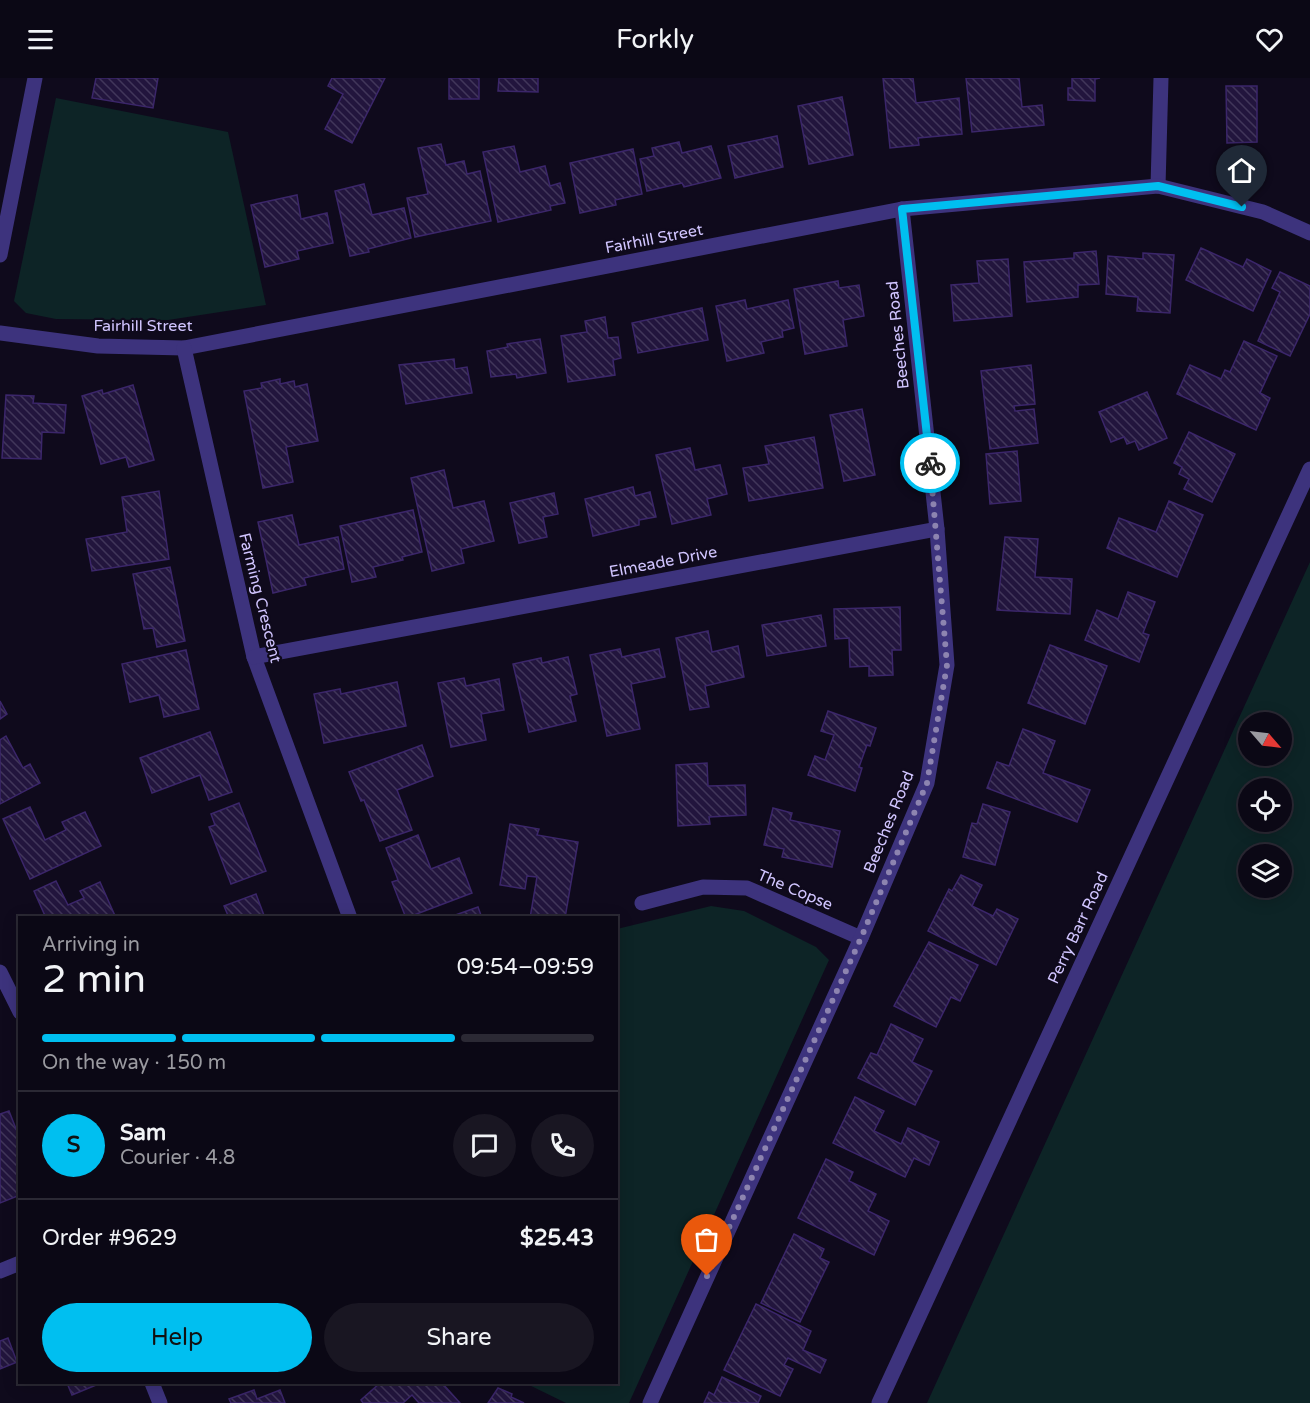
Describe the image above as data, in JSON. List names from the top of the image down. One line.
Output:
{"streets":{"street":["Fairhill Street","Beeches Road","Elmeade Drive","Farming Crescent","The Copse","Perry Barr Road"]},"crossings":[["Fairhill Street","Beeches Road"],["Fairhill Street","Farming Crescent"],["Beeches Road","Elmeade Drive"],["Beeches Road","The Copse"],["Elmeade Drive","Farming Crescent"]],"north":"bottom right","page":{"header":"Forkly","heading":["2 min","Arriving in","09:54–09:59"],"panel":["Sam","Courier · 4.8","Order #9629","$25.43"],"bar":"On the way · 150 m","round":"S","buttons":["Help","Share"]}}
